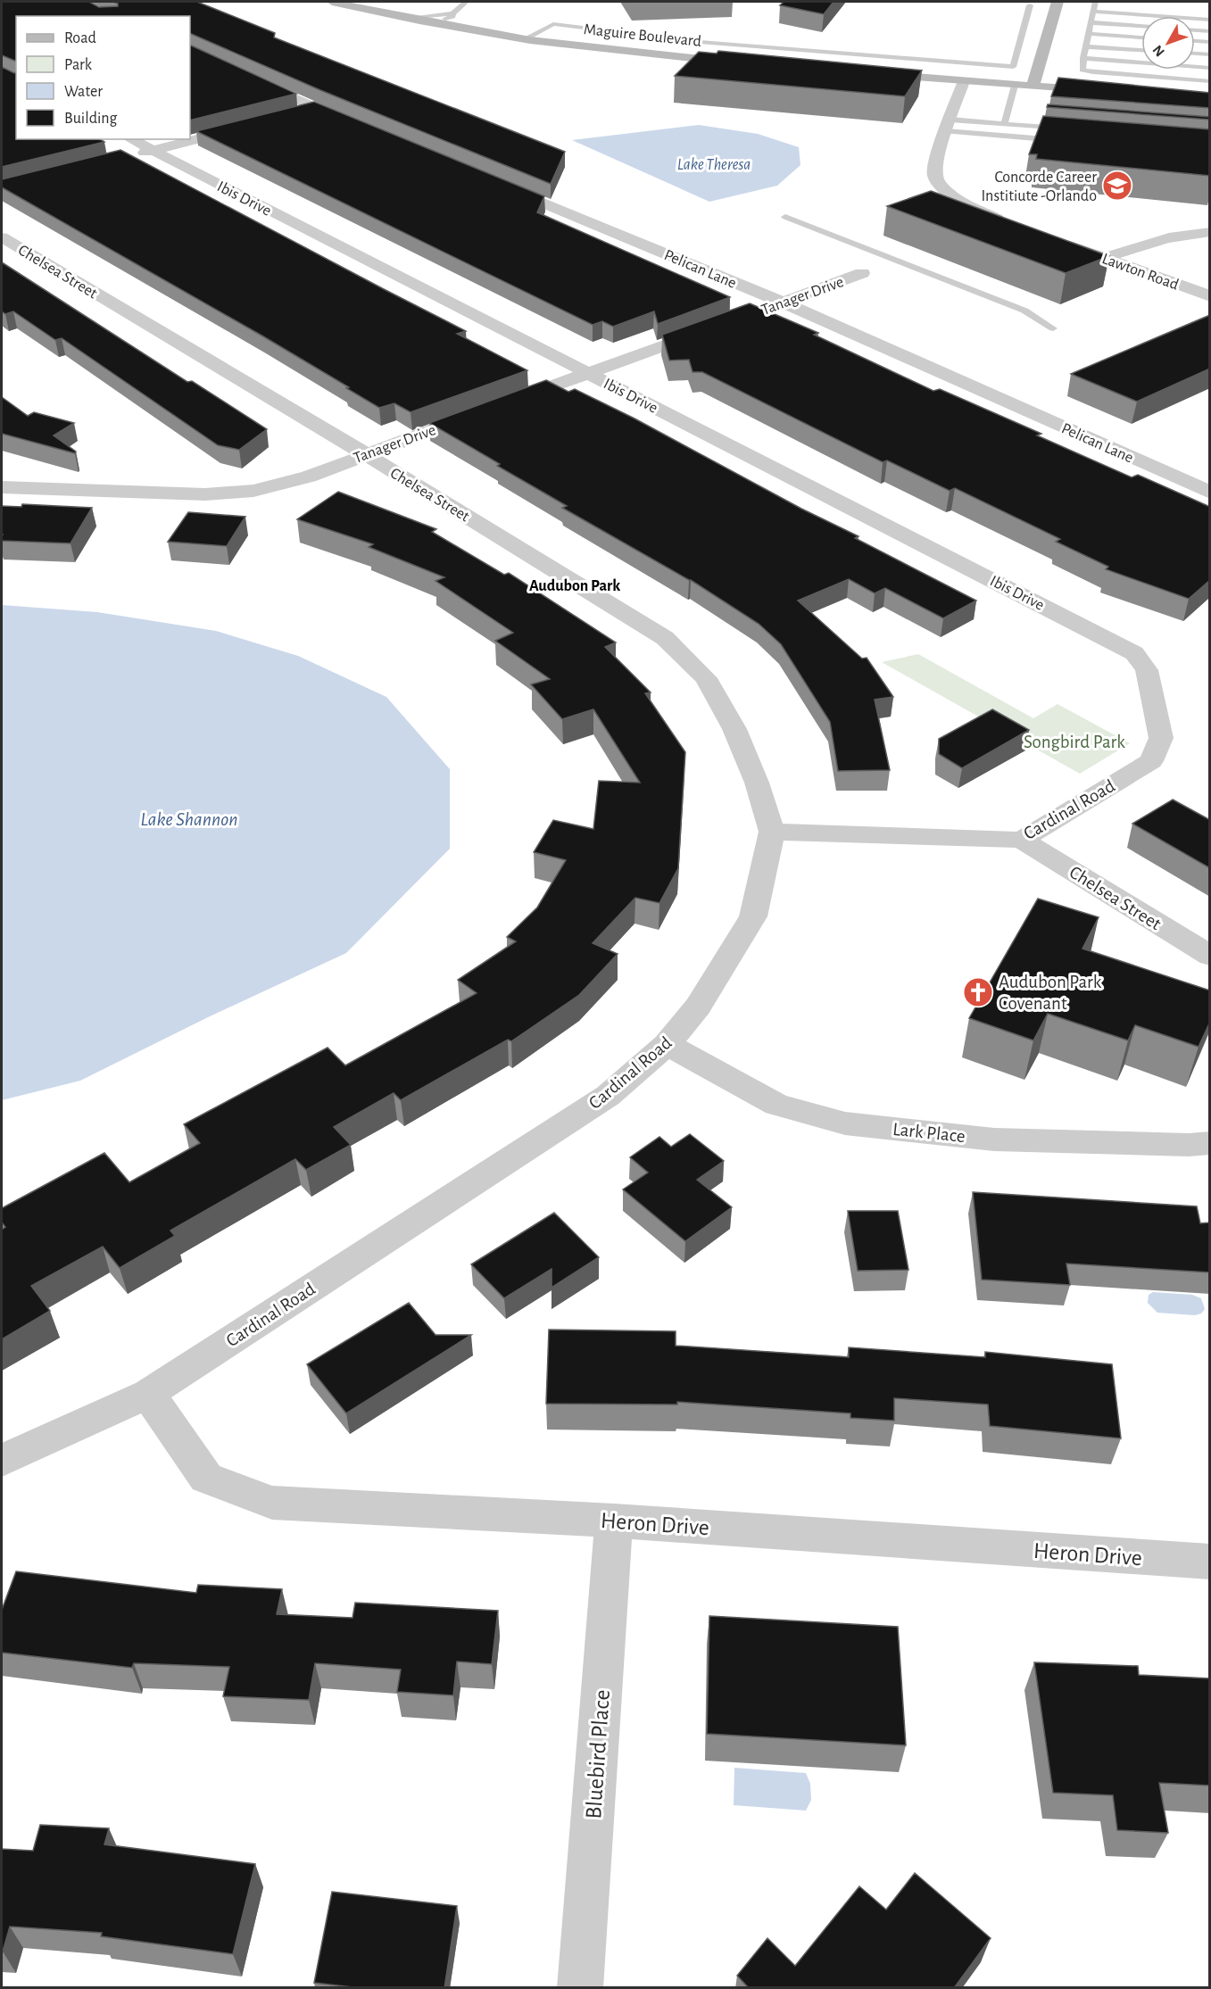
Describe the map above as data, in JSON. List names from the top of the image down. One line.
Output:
{"streets":{"street":["Maguire Boulevard","Ibis Drive","Pelican Lane","Chelsea Street","Lawton Road","Tanager Drive","Cardinal Road","Lark Place","Heron Drive","Bluebird Place"]},"crossings":[["Ibis Drive","Cardinal Road"],["Pelican Lane","Tanager Drive"],["Chelsea Street","Tanager Drive"],["Chelsea Street","Cardinal Road"],["Cardinal Road","Lark Place"],["Cardinal Road","Heron Drive"],["Heron Drive","Bluebird Place"]],"districts":["Audubon Park"],"water":["Lake Theresa","Lake Shannon"],"parks":["Songbird Park"],"places":{"school or university":["Concorde Career Institiute -Orlando"],"church":["Audubon Park Covenant"]},"legend":["Road","Park","Water","Building"],"north":"bottom left"}
